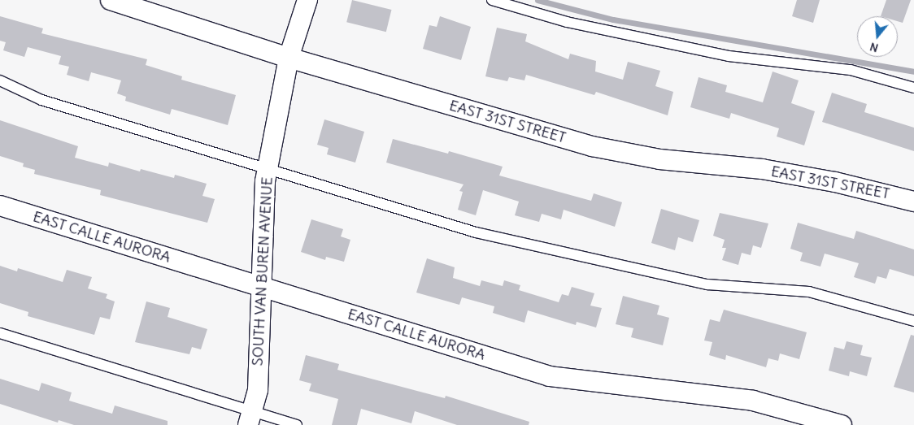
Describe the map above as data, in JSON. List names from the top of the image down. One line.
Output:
{"streets":{"street":["EAST 31ST STREET","EAST CALLE AURORA","SOUTH VAN BUREN AVENUE"]},"crossings":[["EAST 31ST STREET","SOUTH VAN BUREN AVENUE"],["EAST CALLE AURORA","SOUTH VAN BUREN AVENUE"]],"north":"bottom"}
